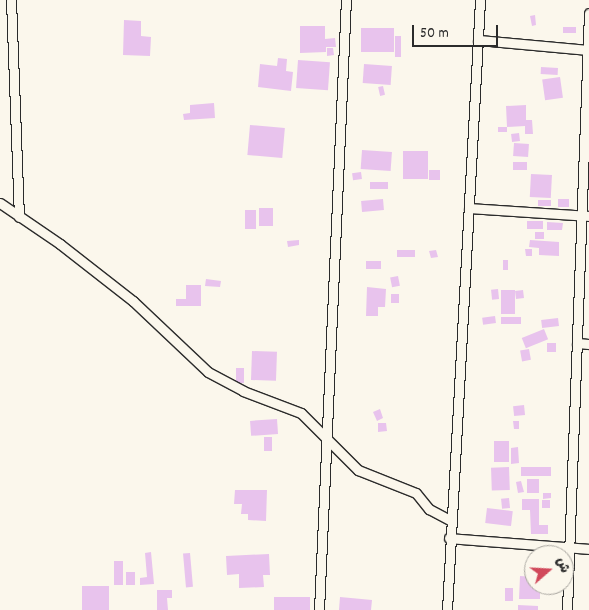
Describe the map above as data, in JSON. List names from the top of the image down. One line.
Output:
{"scale_bar":"50 m","north":"right"}
